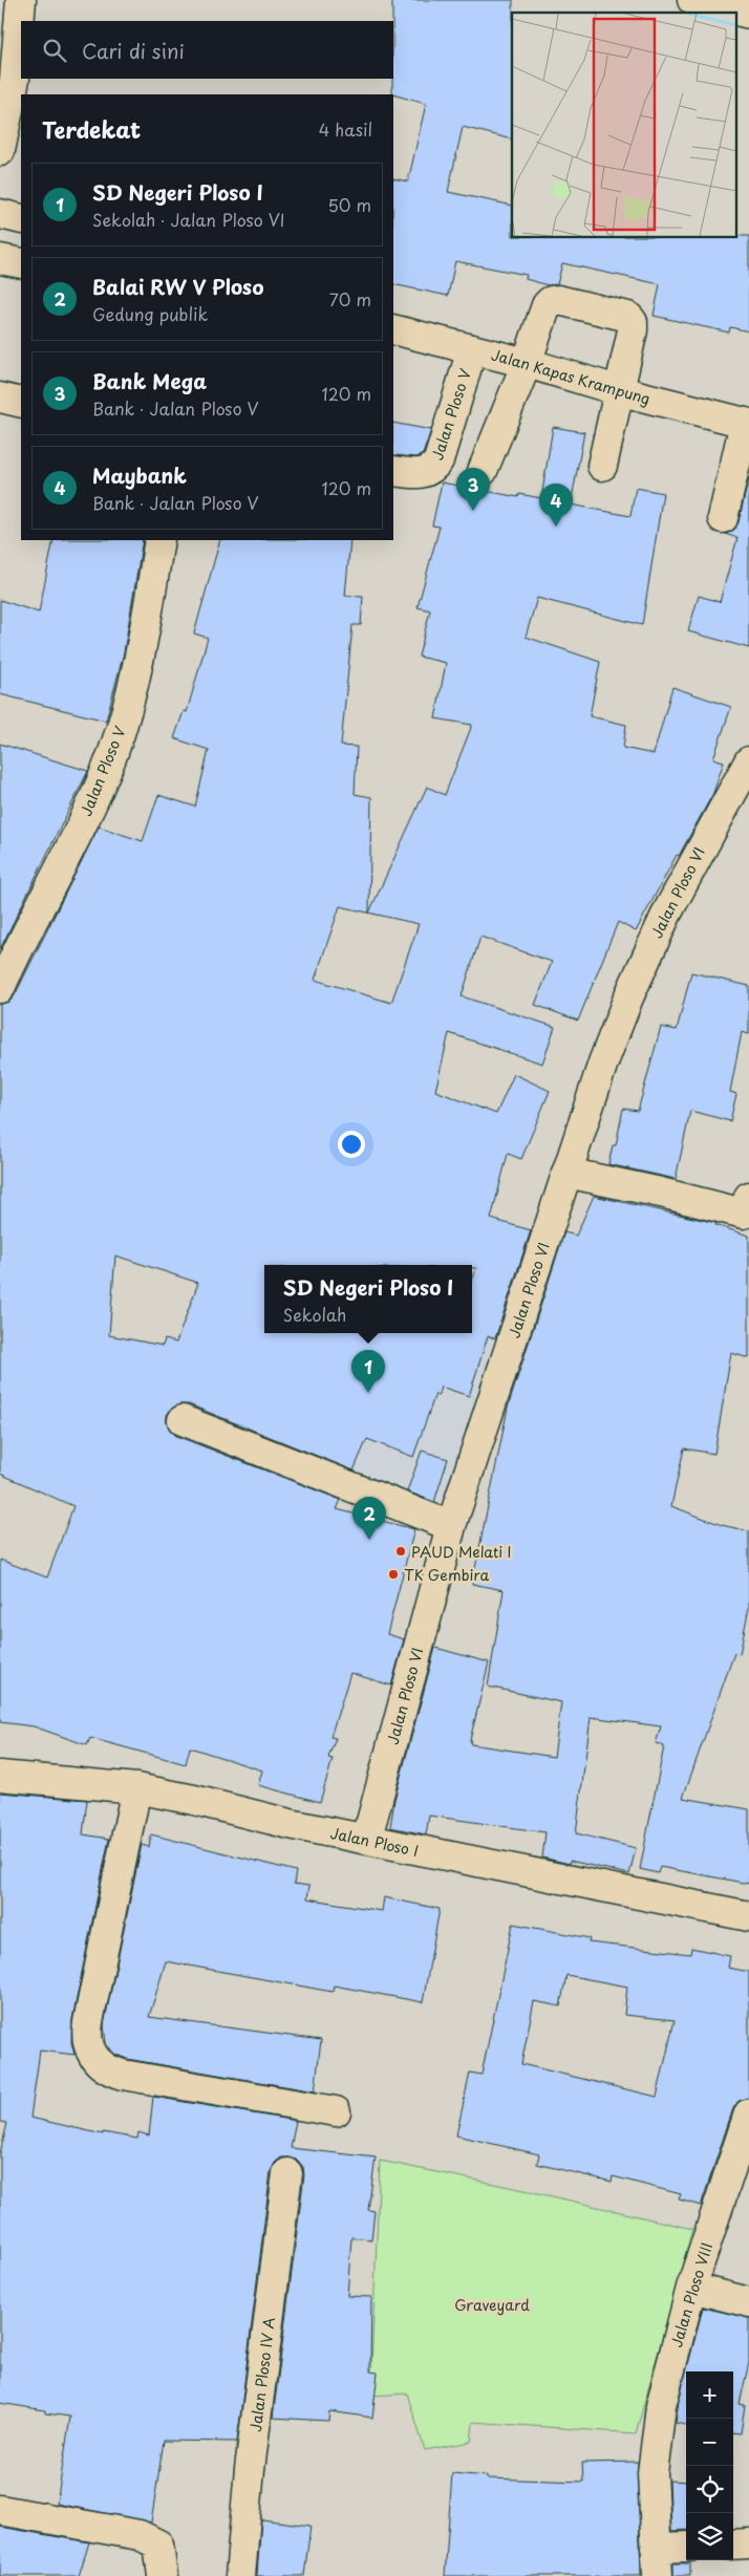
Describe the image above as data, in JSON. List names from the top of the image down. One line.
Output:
{"streets":{"street":["Jalan Kapas Krampung","Jalan Ploso V","Jalan Ploso VI","Jalan Ploso I","Jalan Ploso VIII","Jalan Ploso IV A"]},"crossings":[["Jalan Kapas Krampung","Jalan Ploso V"],["Jalan Ploso VI","Jalan Ploso I"]],"parks":["Graveyard"],"places":["PAUD Melati I","TK Gembira"],"page":{"search":"Cari di sini","heading":["Terdekat","4 hasil"],"list":[{"mark":"1","name":"SD Negeri Ploso I","note":"Sekolah · Jalan Ploso VI","value":"50 m"},{"mark":"2","name":"Balai RW V Ploso","note":"Gedung publik","value":"70 m"},{"mark":"3","name":"Bank Mega","note":"Bank · Jalan Ploso V","value":"120 m"},{"mark":"4","name":"Maybank","note":"Bank · Jalan Ploso V","value":"120 m"}],"pins":["3","4","1","2"],"popup":["SD Negeri Ploso I","Sekolah"],"map_buttons":["+","−"]}}
